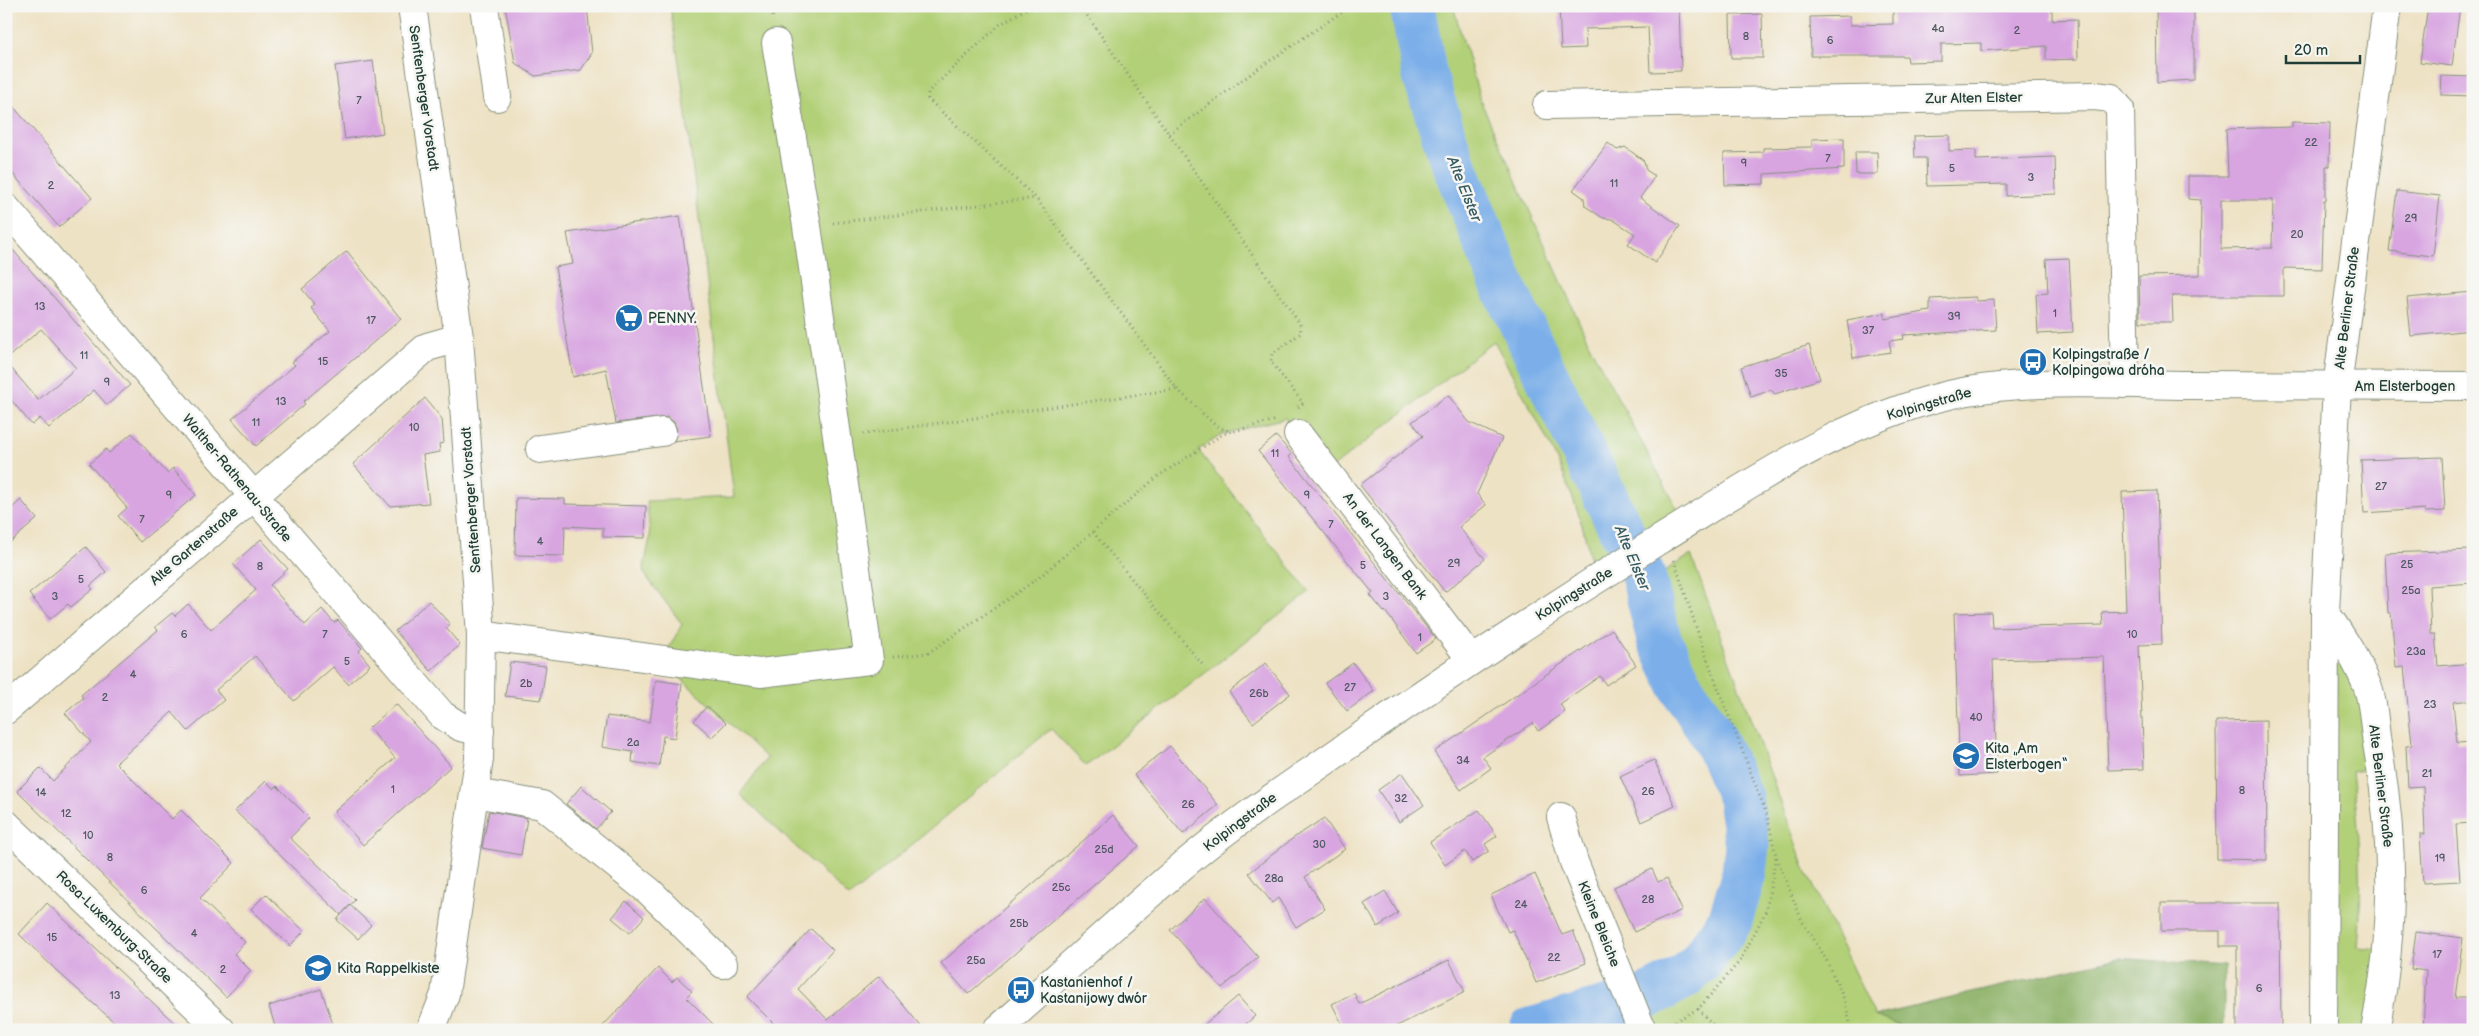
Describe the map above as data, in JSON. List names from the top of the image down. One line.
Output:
{"streets":{"street":["Senftenberger Vorstadt","Zur Alten Elster","Alte Berliner Straße","Am Elsterbogen","Kolpingstraße","Walther-Rathenau-Straße","Alte Gartenstraße","An der Langen Bank","Kleine Bleiche","Rosa-Luxemburg-Straße"]},"crossings":[["Senftenberger Vorstadt","Walther-Rathenau-Straße"],["Senftenberger Vorstadt","Alte Gartenstraße"],["Zur Alten Elster","Kolpingstraße"],["Alte Berliner Straße","Am Elsterbogen"],["Alte Berliner Straße","Kolpingstraße"],["Am Elsterbogen","Kolpingstraße"],["Kolpingstraße","An der Langen Bank"],["Walther-Rathenau-Straße","Alte Gartenstraße"]],"water":["Alte Elster"],"places":{"supermarket":["PENNY."],"bus stop":["Kolpingstraße / Kolpingowa dróha","Kastanienhof / Kastanijowy dwór"],"school or university":["Kita „Am Elsterbogen“","Kita Rappelkiste"]},"house_numbers":["4a","2","8","6","7","22","7","9","5","3","11","2","29","20","13","1","39","17","37","11","15","35","9","13","11","10","11","27","9","9","7","7","4","29","25","5","8","5","25a","3","3","6","7","10","1","23a","5","4","2b","27","26b","2","23","40","2a","34","21","1","8","26","14","32","26","12","10","30","25d","8","19","28a","25c","6","28","24","25b","4","15","17","22","25a","2","6","13"],"scale_bar":"20 m"}
